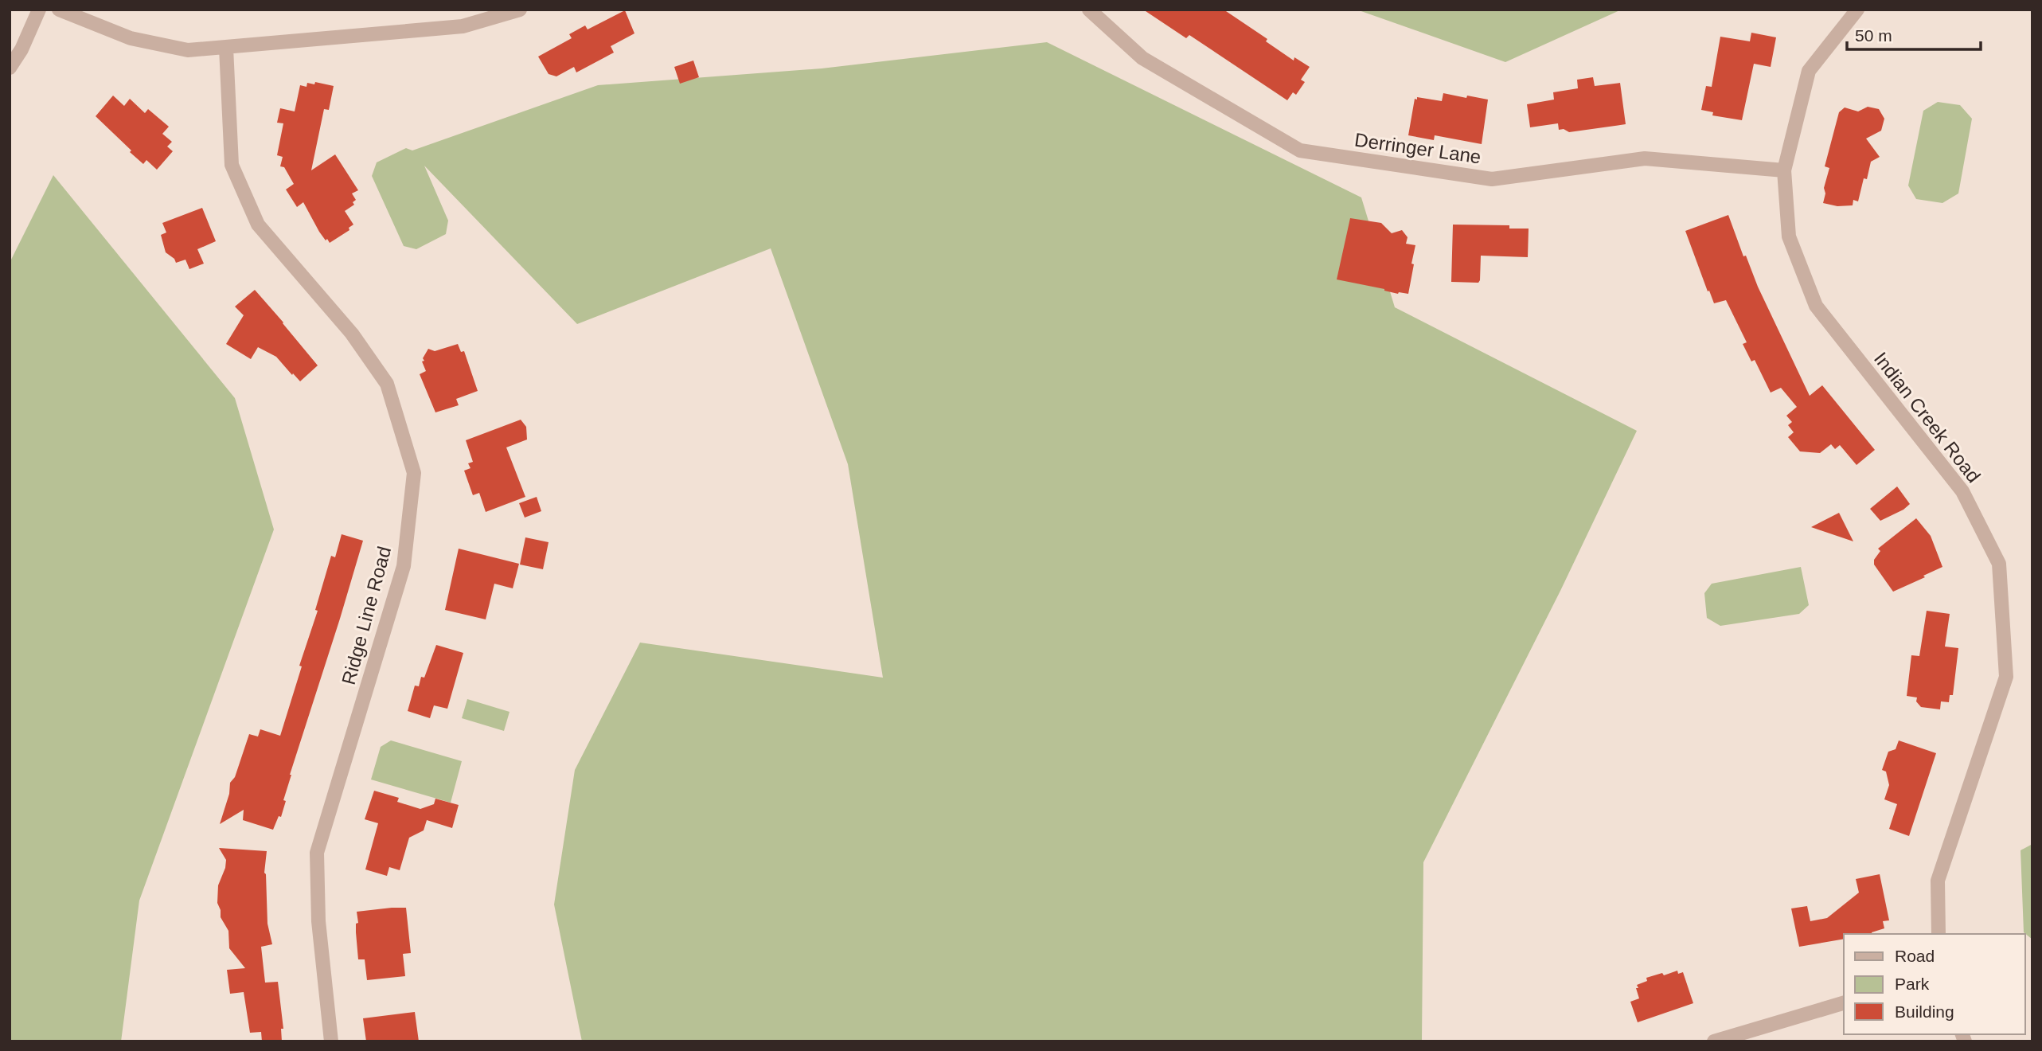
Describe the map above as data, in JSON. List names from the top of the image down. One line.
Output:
{"streets":{"street":["Derringer Lane","Indian Creek Road","Ridge Line Road"]},"crossings":[["Derringer Lane","Indian Creek Road"]],"legend":["Road","Park","Building"],"scale_bar":"50 m"}
